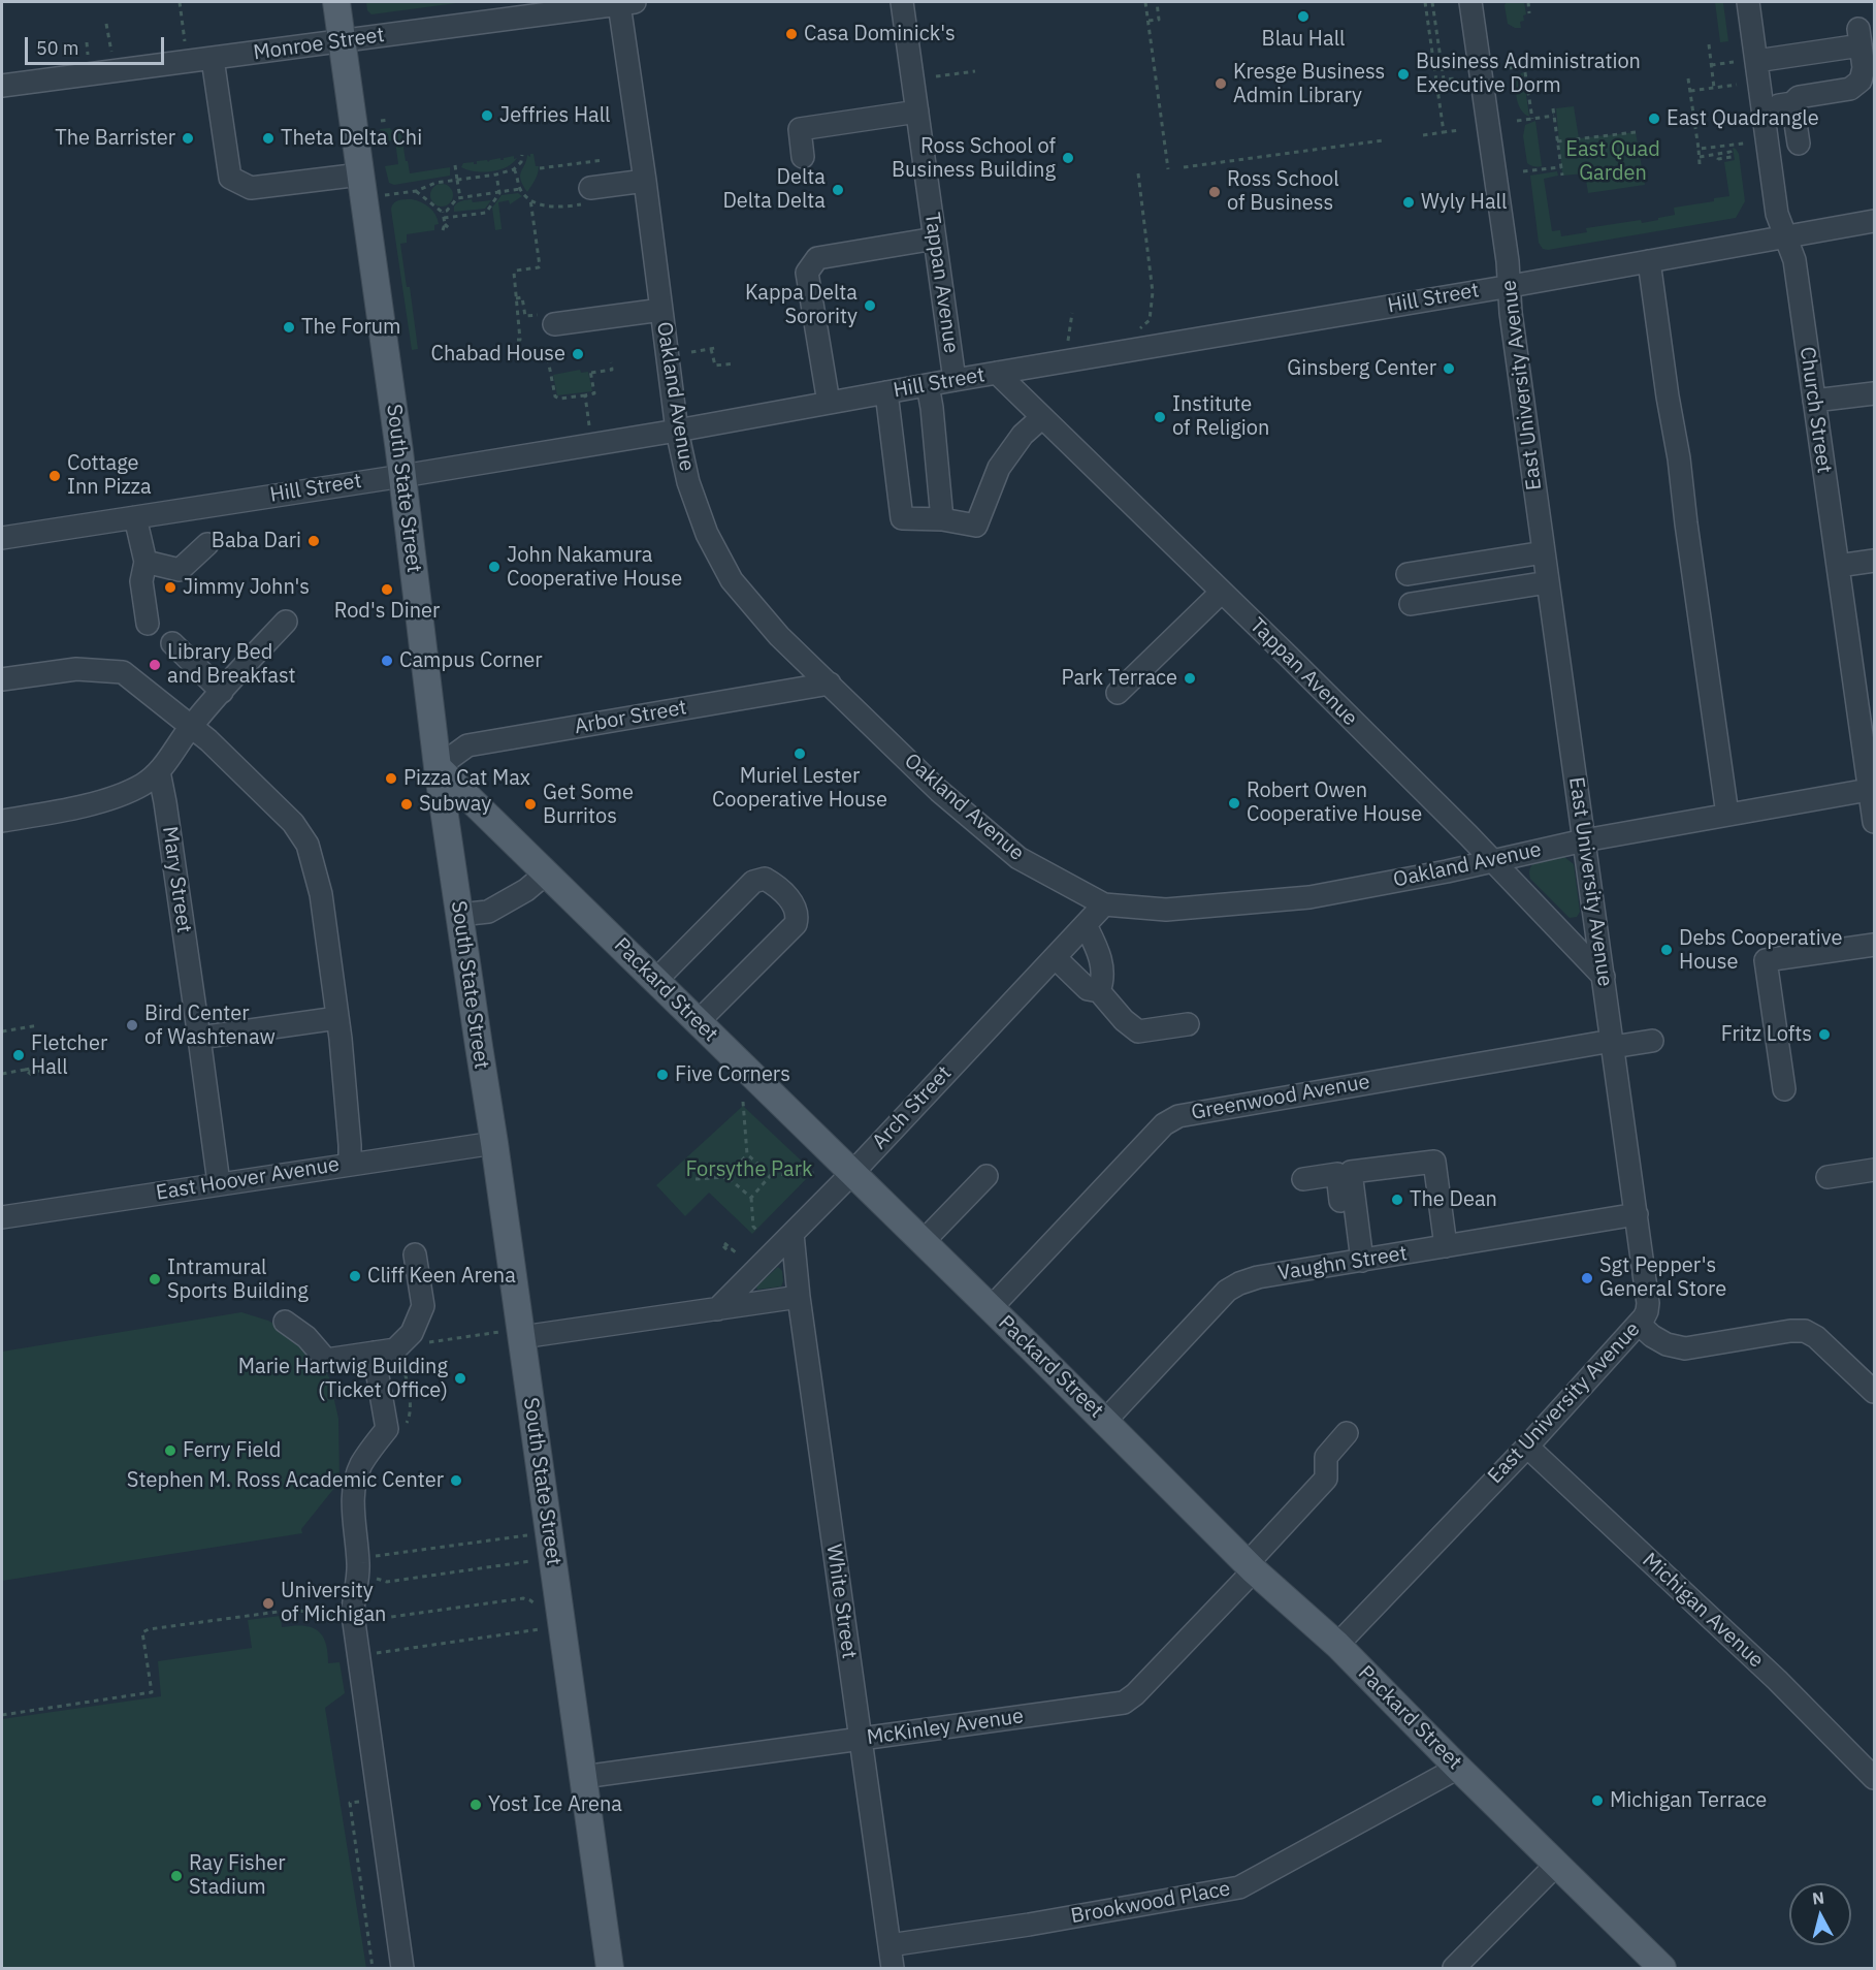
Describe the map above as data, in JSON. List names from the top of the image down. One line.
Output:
{"streets":{"main road":["South State Street","Packard Street"],"street":["Monroe Street","Tappan Avenue","Hill Street","East University Avenue","Oakland Avenue","Church Street","Arbor Street","Mary Street","Greenwood Avenue","Arch Street","East Hoover Avenue","Vaughn Street","White Street","Michigan Avenue","McKinley Avenue","Brookwood Place"]},"crossings":[["Monroe Street","Oakland Avenue"],["Monroe Street","South State Street"],["Tappan Avenue","Hill Street"],["Tappan Avenue","East University Avenue"],["Tappan Avenue","Oakland Avenue"],["Hill Street","East University Avenue"],["Hill Street","Oakland Avenue"],["Hill Street","Church Street"],["Hill Street","South State Street"],["East University Avenue","Oakland Avenue"],["East University Avenue","Packard Street"],["East University Avenue","Greenwood Avenue"],["East University Avenue","Vaughn Street"],["East University Avenue","Michigan Avenue"],["Oakland Avenue","Church Street"],["Oakland Avenue","Arbor Street"],["Oakland Avenue","Arch Street"],["South State Street","Arbor Street"],["South State Street","Packard Street"],["South State Street","East Hoover Avenue"],["South State Street","McKinley Avenue"],["Arbor Street","Packard Street"],["Mary Street","East Hoover Avenue"],["Packard Street","Greenwood Avenue"],["Packard Street","Arch Street"],["Packard Street","Vaughn Street"],["Packard Street","McKinley Avenue"],["Packard Street","Brookwood Place"],["Arch Street","White Street"],["White Street","McKinley Avenue"],["White Street","Brookwood Place"]],"parks":["East Quad Garden","Forsythe Park"],"places":["Blau Hall","Casa Dominick's","Business Administration Executive Dorm","Kresge Business Admin Library","Jeffries Hall","East Quadrangle","The Barrister","Theta Delta Chi","Ross School of Business Building","Delta Delta Delta","Ross School of Business","Wyly Hall","Kappa Delta Sorority","The Forum","Chabad House","Ginsberg Center","Institute of Religion","Cottage Inn Pizza","Baba Dari","John Nakamura Cooperative House","Jimmy John's","Rod's Diner","Campus Corner","Library Bed and Breakfast","Park Terrace","Muriel Lester Cooperative House","Pizza Cat Max","Robert Owen Cooperative House","Subway","Get Some Burritos","Debs Cooperative House","Bird Center of Washtenaw","Fritz Lofts","Fletcher Hall","Five Corners","The Dean","Cliff Keen Arena","Sgt Pepper's General Store","Intramural Sports Building","Marie Hartwig Building (Ticket Office)","Ferry Field","Stephen M. Ross Academic Center","University of Michigan","Michigan Terrace","Yost Ice Arena","Ray Fisher Stadium"],"scale_bar":"50 m","north":"top"}
